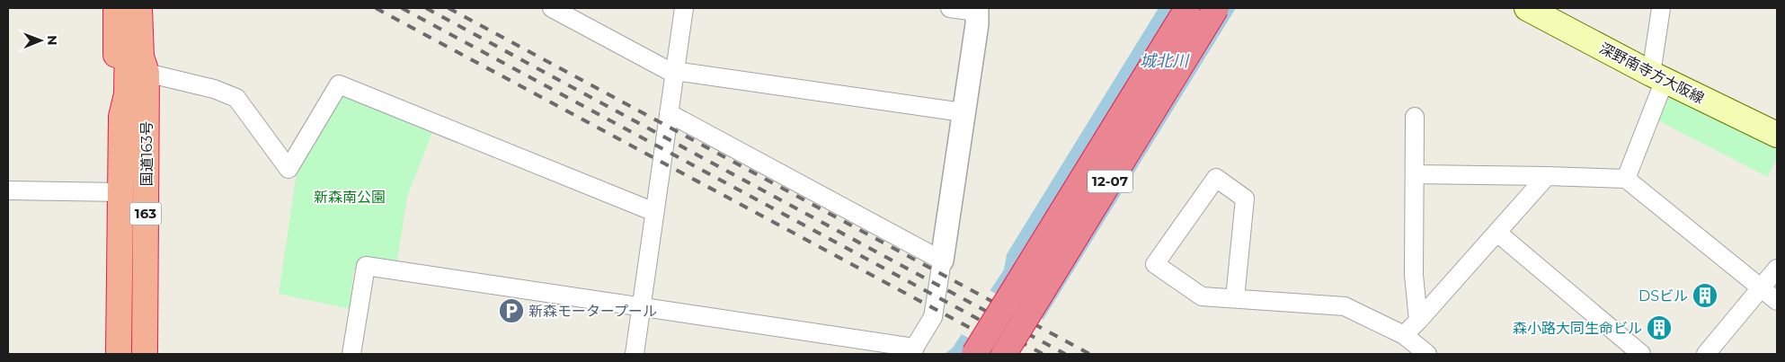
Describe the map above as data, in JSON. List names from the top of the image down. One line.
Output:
{"streets":{"highway":["国道163号","12-07","163"],"main road":["深野南寺方大阪線"]},"crossings":[["国道163号","163"]],"water":["城北川"],"parks":["新森南公園"],"places":{"building":["DSビル","森小路大同生命ビル"],"parking":["新森モータープール"]},"north":"right"}
